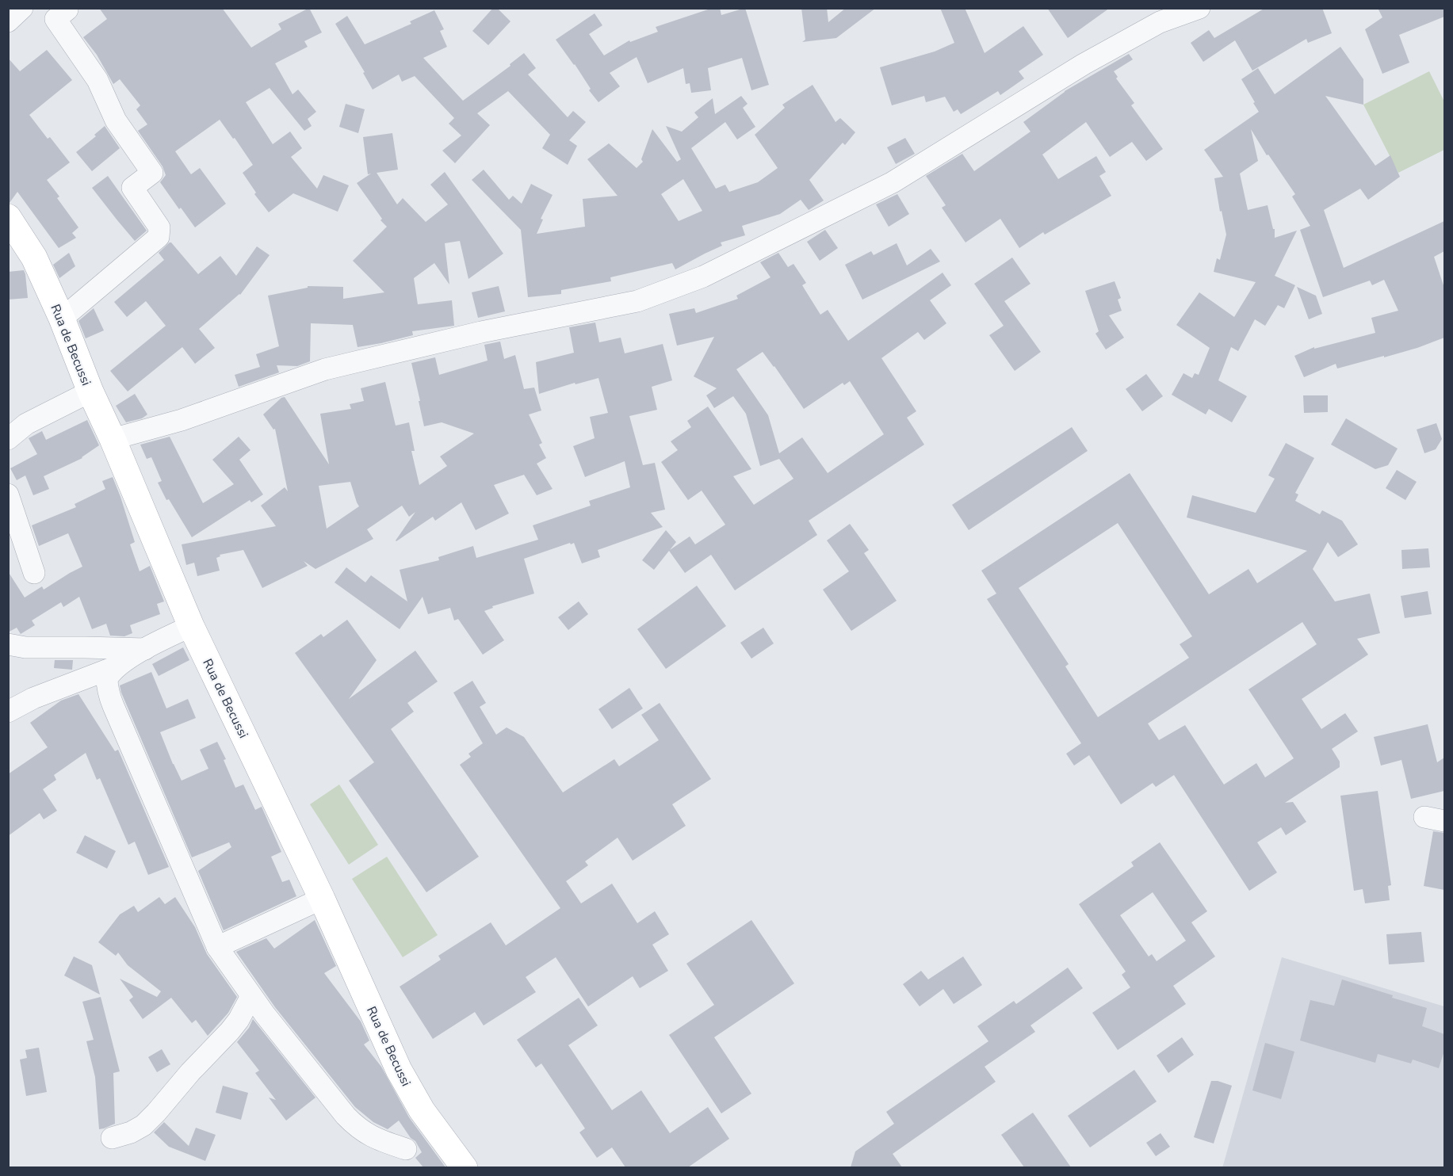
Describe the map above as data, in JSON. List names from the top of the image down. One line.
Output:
{"streets":{"street":["Rua de Becussi"]}}
